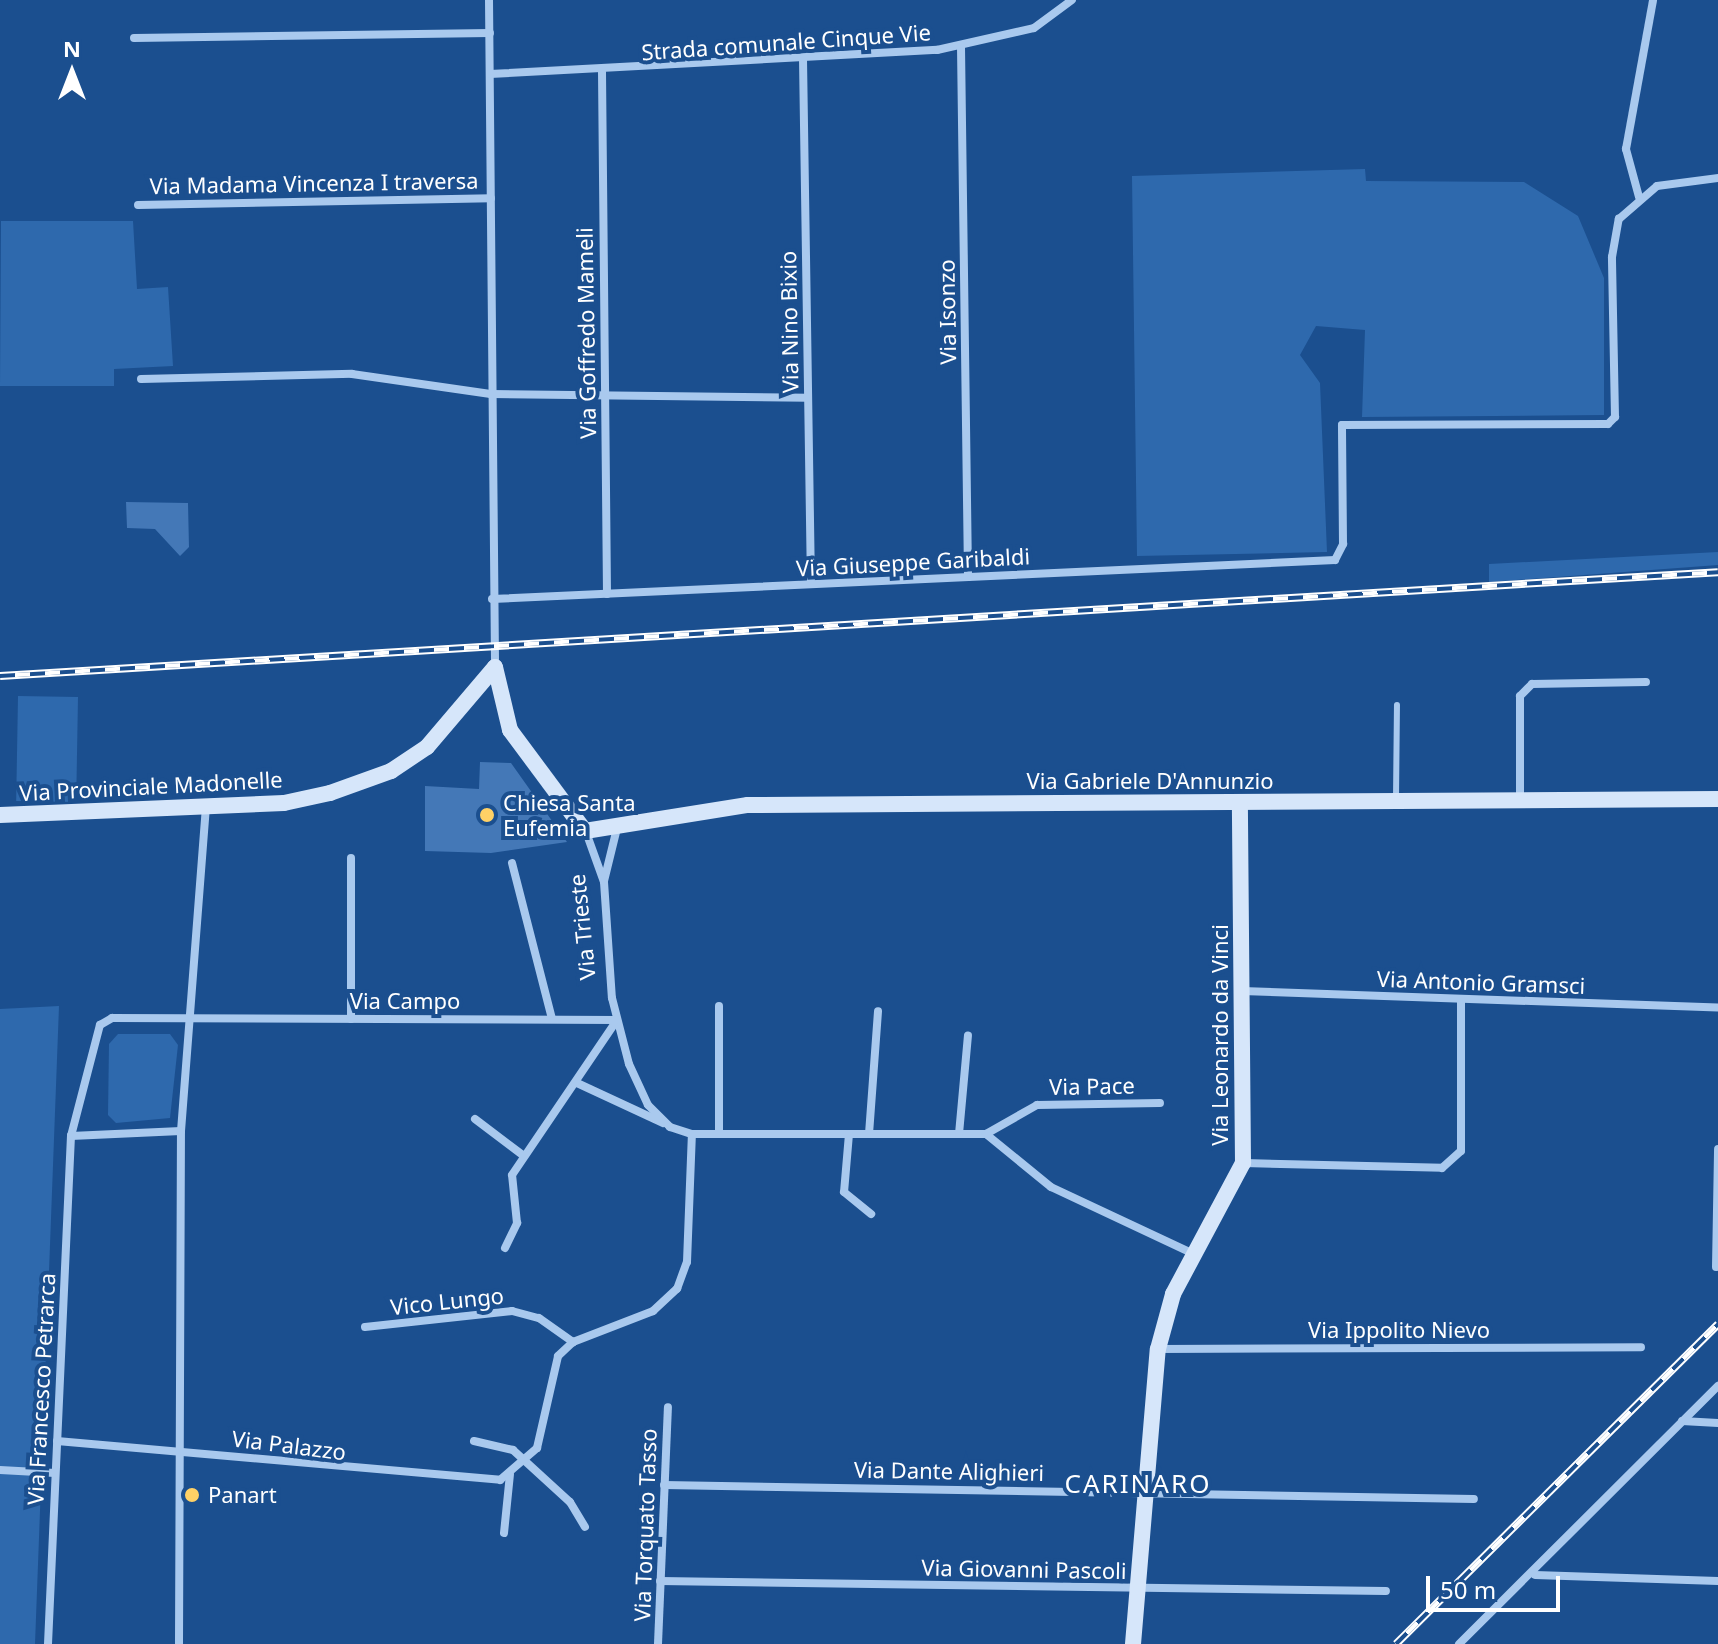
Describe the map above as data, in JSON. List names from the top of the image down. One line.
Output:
{"streets":{"street":["Strada comunale Cinque Vie","Via Madama Vincenza I traversa","Via Isonzo","Via Nino Bixio","Via Goffredo Mameli","Via Giuseppe Garibaldi","Via Gabriele D'Annunzio","Via Provinciale Madonelle","Via Trieste","Via Antonio Gramsci","Via Campo","Via Leonardo da Vinci","Via Pace","Vico Lungo","Via Ippolito Nievo","Via Francesco Petrarca","Via Palazzo","Via Dante Alighieri","Via Torquato Tasso","Via Giovanni Pascoli"]},"crossings":[["Strada comunale Cinque Vie","Via Isonzo"],["Strada comunale Cinque Vie","Via Nino Bixio"],["Strada comunale Cinque Vie","Via Goffredo Mameli"],["Via Isonzo","Via Giuseppe Garibaldi"],["Via Nino Bixio","Via Giuseppe Garibaldi"],["Via Goffredo Mameli","Via Giuseppe Garibaldi"],["Via Gabriele D'Annunzio","Via Trieste"],["Via Gabriele D'Annunzio","Via Leonardo da Vinci"],["Via Provinciale Madonelle","Via Trieste"],["Via Trieste","Via Campo"],["Via Antonio Gramsci","Via Leonardo da Vinci"],["Via Campo","Via Francesco Petrarca"],["Via Leonardo da Vinci","Via Ippolito Nievo"],["Via Leonardo da Vinci","Via Dante Alighieri"],["Via Leonardo da Vinci","Via Giovanni Pascoli"],["Via Francesco Petrarca","Via Palazzo"],["Via Dante Alighieri","Via Torquato Tasso"],["Via Torquato Tasso","Via Giovanni Pascoli"]],"districts":["CARINARO"],"places":["Chiesa Santa Eufemia","Panart"],"scale_bar":"50 m","north":"top"}
